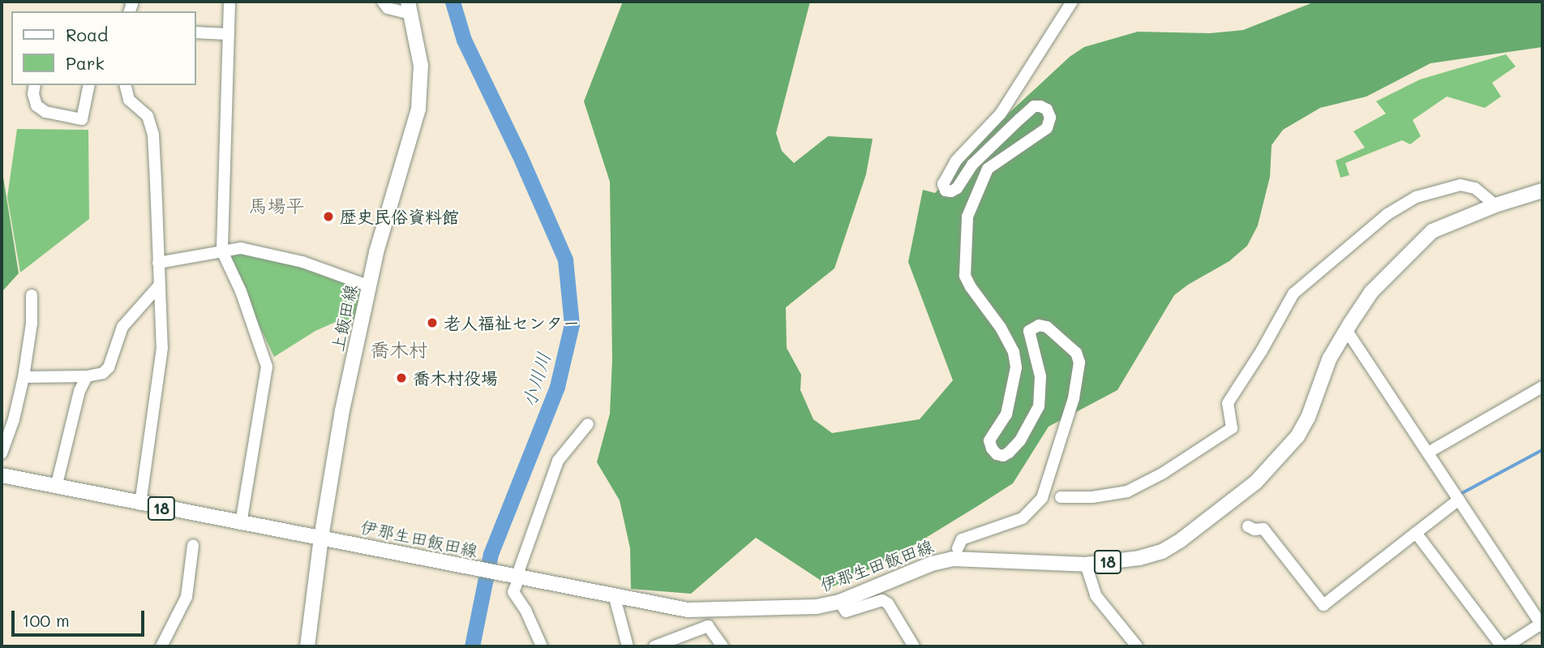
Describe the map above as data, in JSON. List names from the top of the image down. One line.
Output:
{"streets":{"main road":["上飯田線","18","伊那生田飯田線"]},"crossings":[["上飯田線","伊那生田飯田線"]],"districts":["馬場平","喬木村"],"water":["小川川"],"places":["歴史民俗資料館","老人福祉センター","喬木村役場"],"legend":["Road","Park"],"scale_bar":"100 m"}
